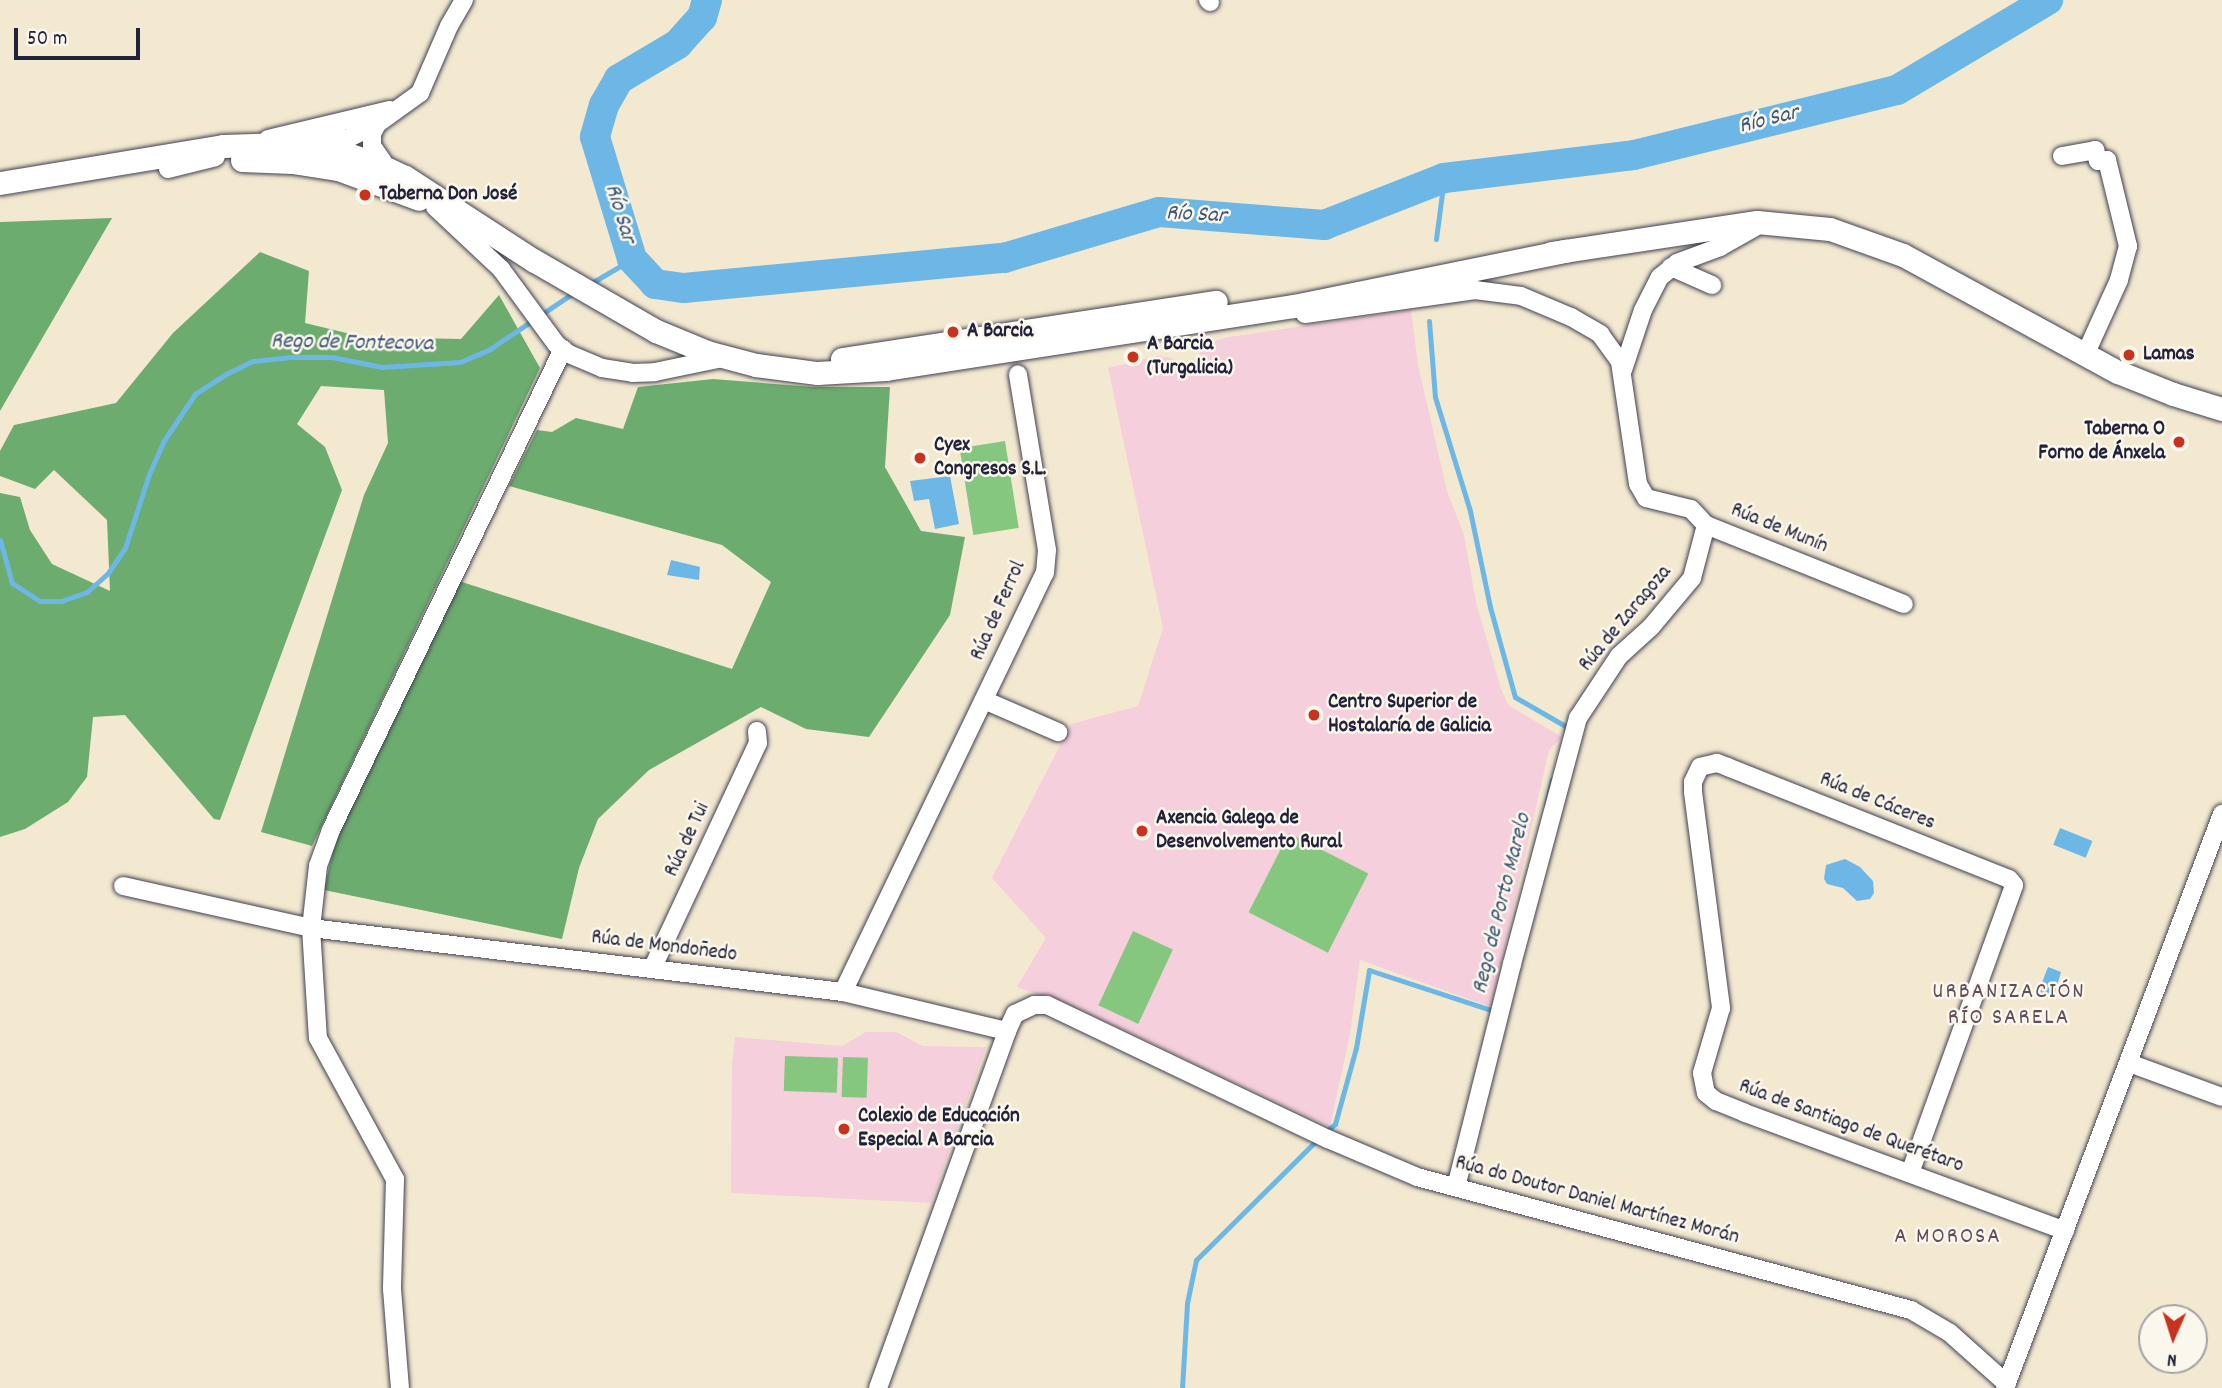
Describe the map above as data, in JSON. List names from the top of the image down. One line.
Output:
{"streets":{"street":["Rúa de Munín","Rúa de Ferrol","Rúa de Zaragoza","Rúa de Cáceres","Rúa de Tui","Rúa de Mondoñedo","Rúa de Santiago de Querétaro","Rúa do Doutor Daniel Martínez Morán"]},"crossings":[["Rúa de Munín","Rúa de Zaragoza"],["Rúa de Ferrol","Rúa de Mondoñedo"],["Rúa de Zaragoza","Rúa do Doutor Daniel Martínez Morán"],["Rúa de Cáceres","Rúa de Santiago de Querétaro"],["Rúa de Tui","Rúa de Mondoñedo"],["Rúa de Mondoñedo","Rúa do Doutor Daniel Martínez Morán"]],"districts":["URBANIZACIÓN RÍO SARELA","A MOROSA"],"water":["Río Sar","Rego de Fontecova","Rego de Porto Marelo"],"places":["Taberna Don José","A Barcia","Lamas","A Barcia (Turgalicia)","Taberna O Forno de Ánxela","Cyex Congresos S.L.","Centro Superior de Hostalaría de Galicia","Axencia Galega de Desenvolvemento Rural","Colexio de Educación Especial A Barcia"],"scale_bar":"50 m","north":"bottom"}
